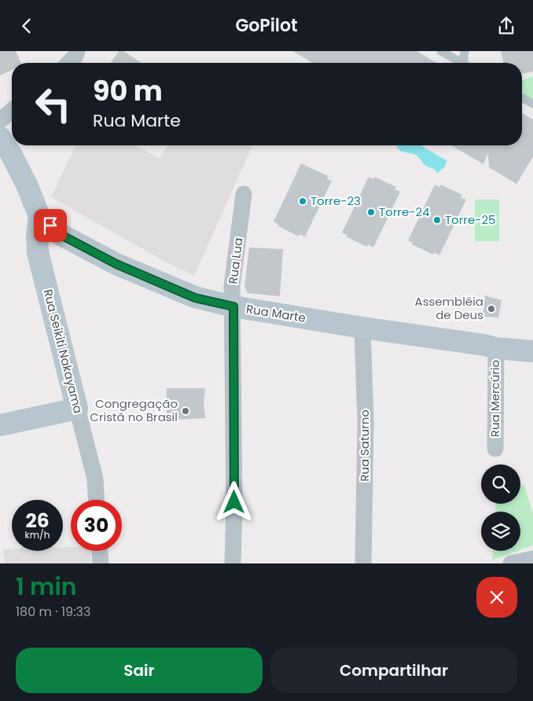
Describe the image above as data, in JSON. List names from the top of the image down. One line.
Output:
{"streets":{"street":["Rua Lua","Rua Marte","Rua Seikiti Nakayama","Rua Mercúrio","Rua Saturno"]},"crossings":[["Rua Lua","Rua Marte"],["Rua Marte","Rua Seikiti Nakayama"],["Rua Marte","Rua Mercúrio"],["Rua Marte","Rua Saturno"]],"places":["Torre-23","Torre-24","Torre-25","Assembléia de Deus","Congregação Cristã no Brasil"],"page":{"header":"GoPilot","turn":["90 m","Rua Marte"],"speed":"26 km/h","limit":"30","heading":["1 min","180 m · 19:33"],"buttons":["Sair","Compartilhar"]}}
